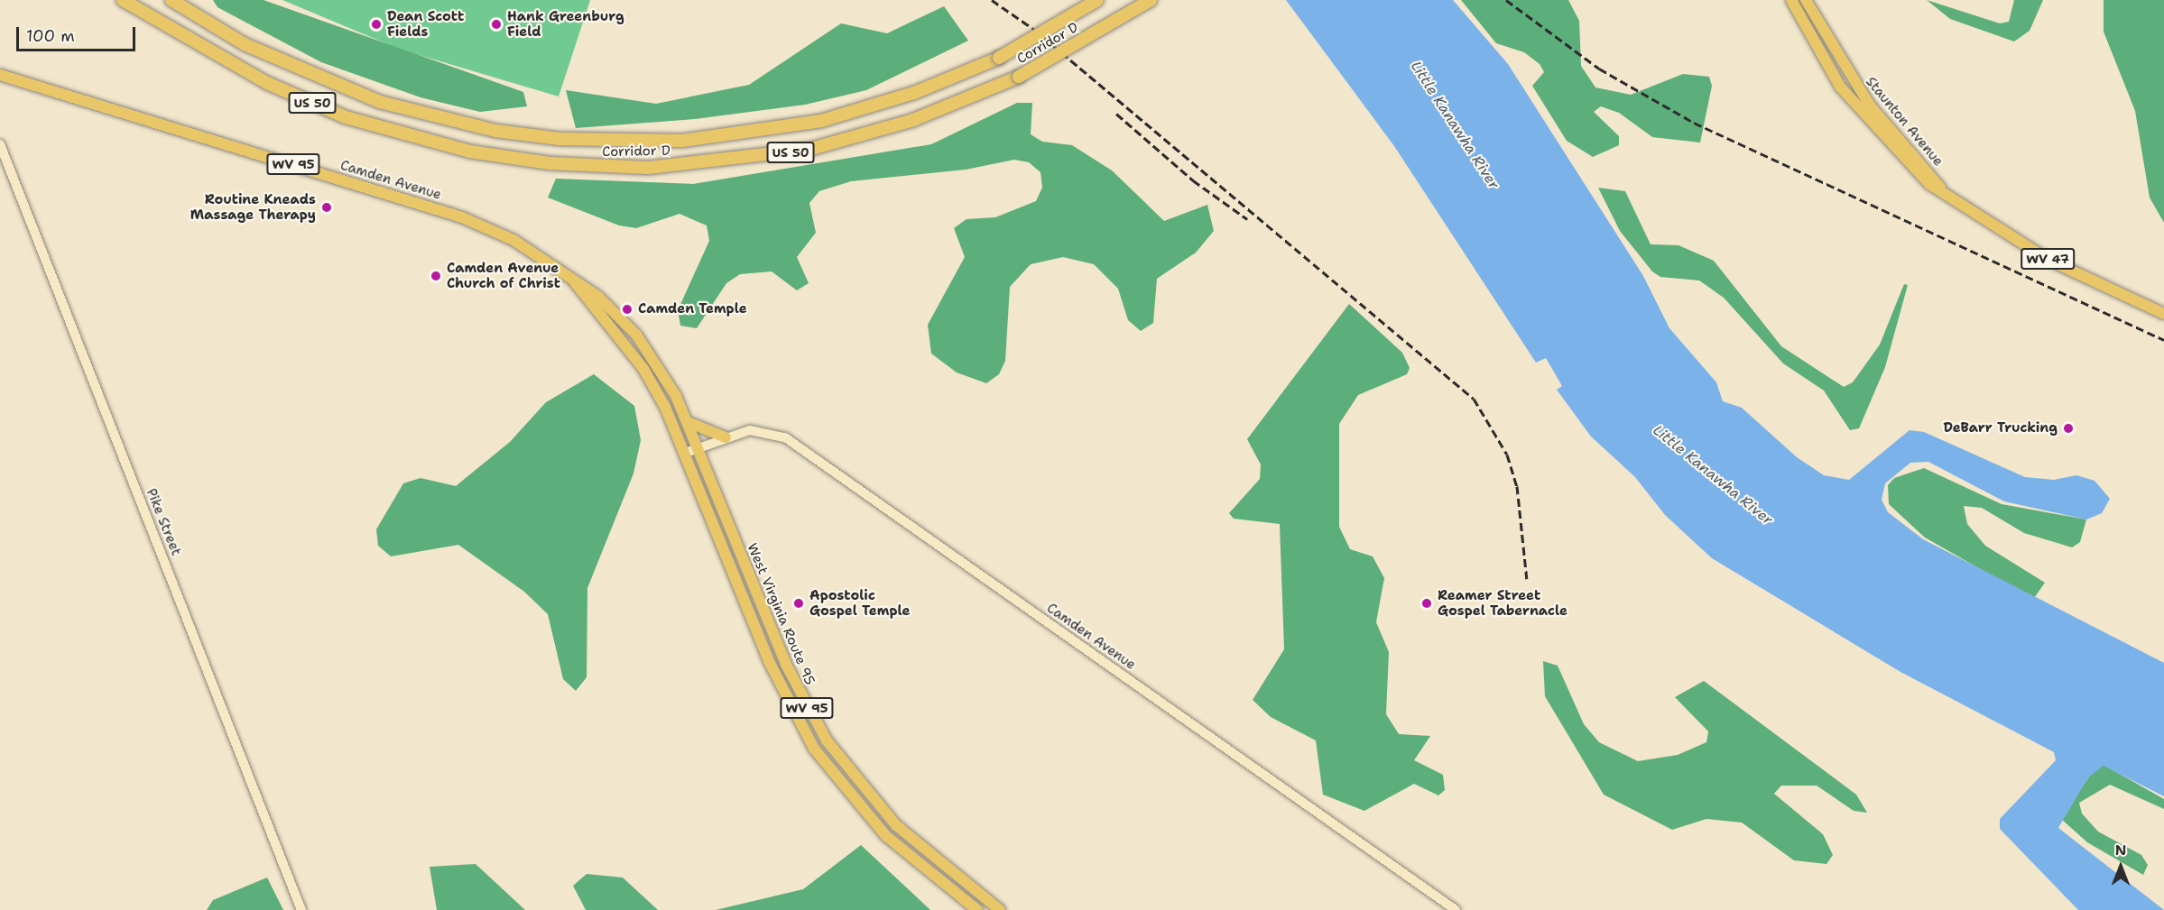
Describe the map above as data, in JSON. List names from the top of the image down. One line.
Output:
{"streets":{"highway":["Corridor D","US 50"],"main road":["Staunton Avenue","WV 95","Camden Avenue","WV 47","West Virginia Route 95"],"street":["Pike Street"]},"crossings":[["Staunton Avenue","WV 47"],["Camden Avenue","West Virginia Route 95"]],"water":["Little Kanawha River"],"places":["Dean Scott Fields","Hank Greenburg Field","Routine Kneads Massage Therapy","Camden Avenue Church of Christ","Camden Temple","DeBarr Trucking","Apostolic Gospel Temple","Reamer Street Gospel Tabernacle"],"scale_bar":"100 m","north":"top"}
